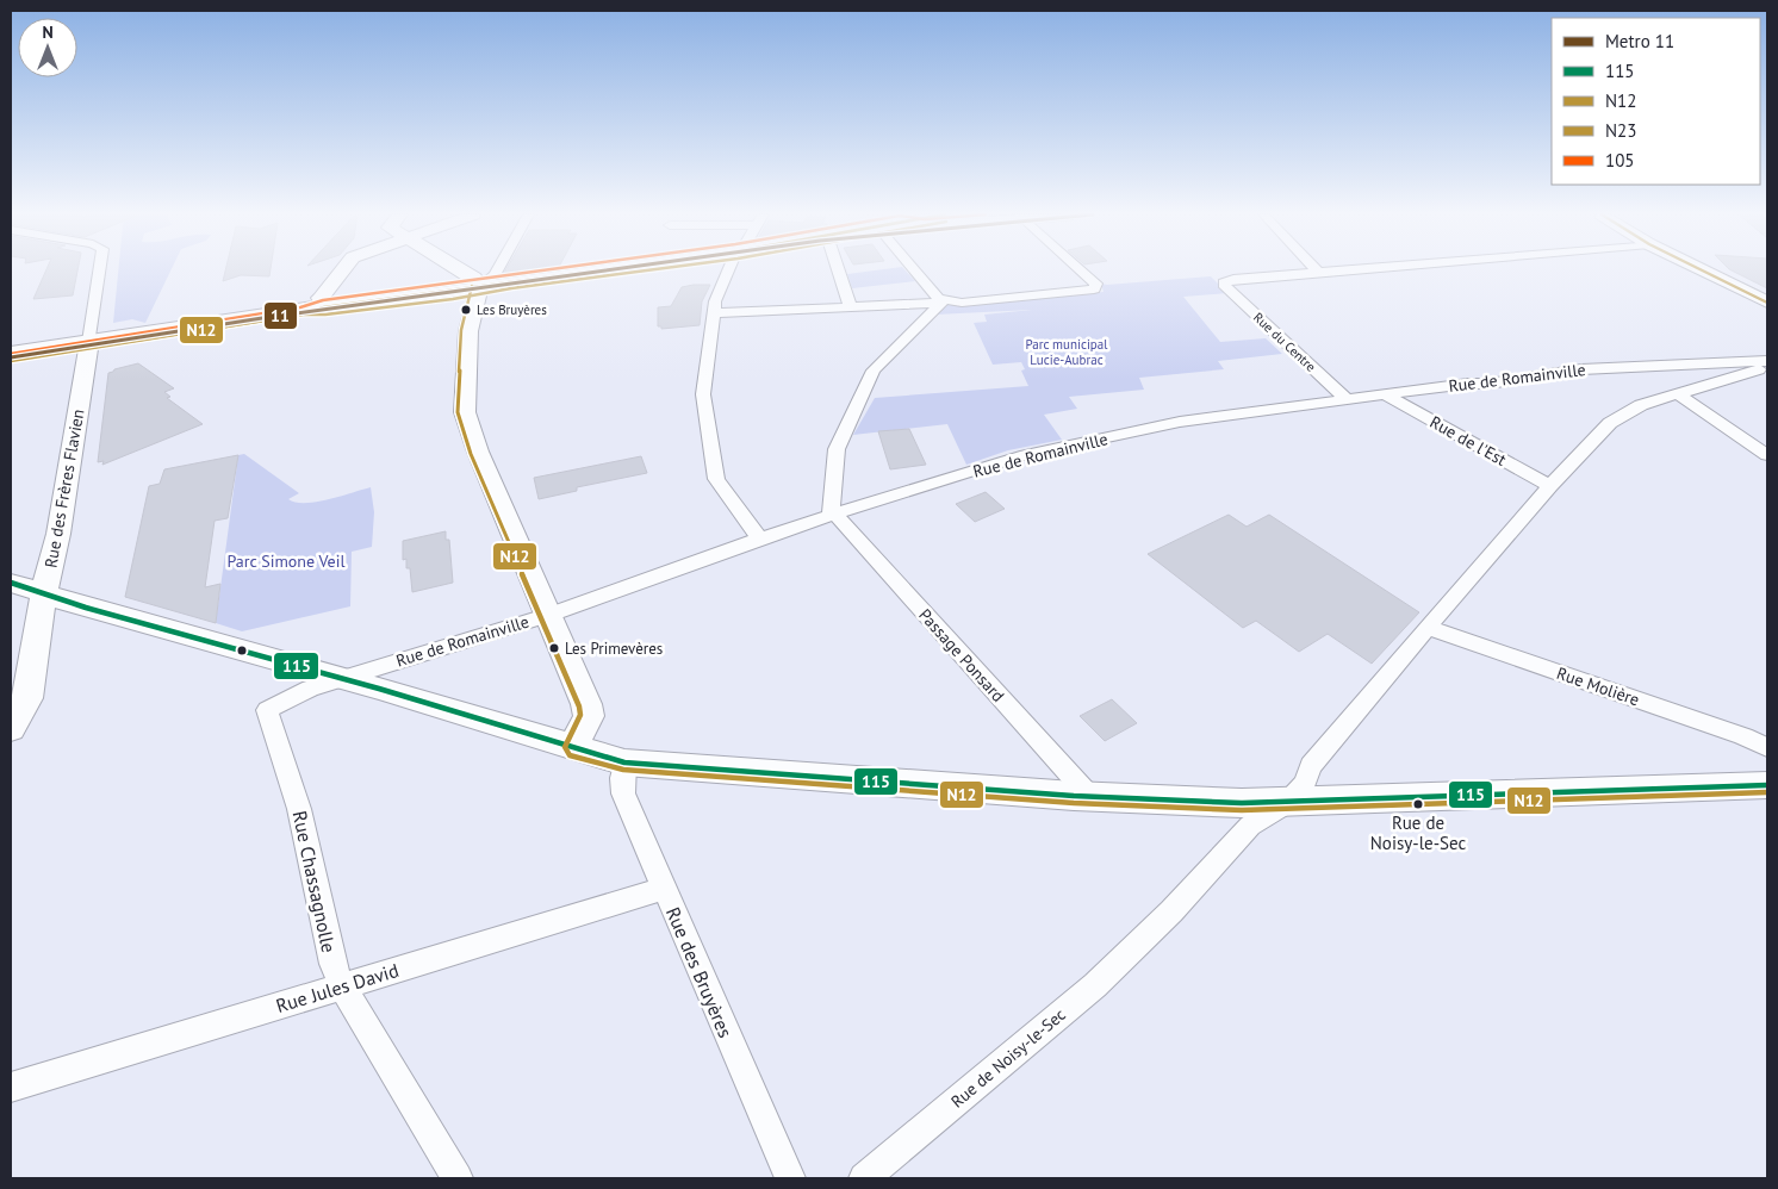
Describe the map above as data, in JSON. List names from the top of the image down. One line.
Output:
{"streets":{"main road":["Rue des Frères Flavien"],"street":["Rue du Centre","Rue de Romainville","Rue de l'Est","Passage Ponsard","Rue Molière","Rue Chassagnolle","Rue des Bruyères","Rue Jules David","Rue de Noisy-le-Sec"]},"crossings":[["Rue du Centre","Rue de Romainville"],["Rue de Romainville","Rue de l'Est"],["Rue de Romainville","Passage Ponsard"],["Rue de Romainville","Rue Chassagnolle"],["Rue de Romainville","Rue de Noisy-le-Sec"],["Rue de l'Est","Rue de Noisy-le-Sec"],["Rue Molière","Rue de Noisy-le-Sec"],["Rue Chassagnolle","Rue Jules David"],["Rue des Bruyères","Rue Jules David"]],"parks":["Parc municipal Lucie-Aubrac","Parc Simone Veil"],"places":["Les Bruyères","Les Primevères","Rue de Noisy-le-Sec"],"lines":["metro line 11","transit line N12","transit line N23","transit line 105","transit line 115"],"legend":["Metro 11","115","N12","N23","105"],"north":"top"}
